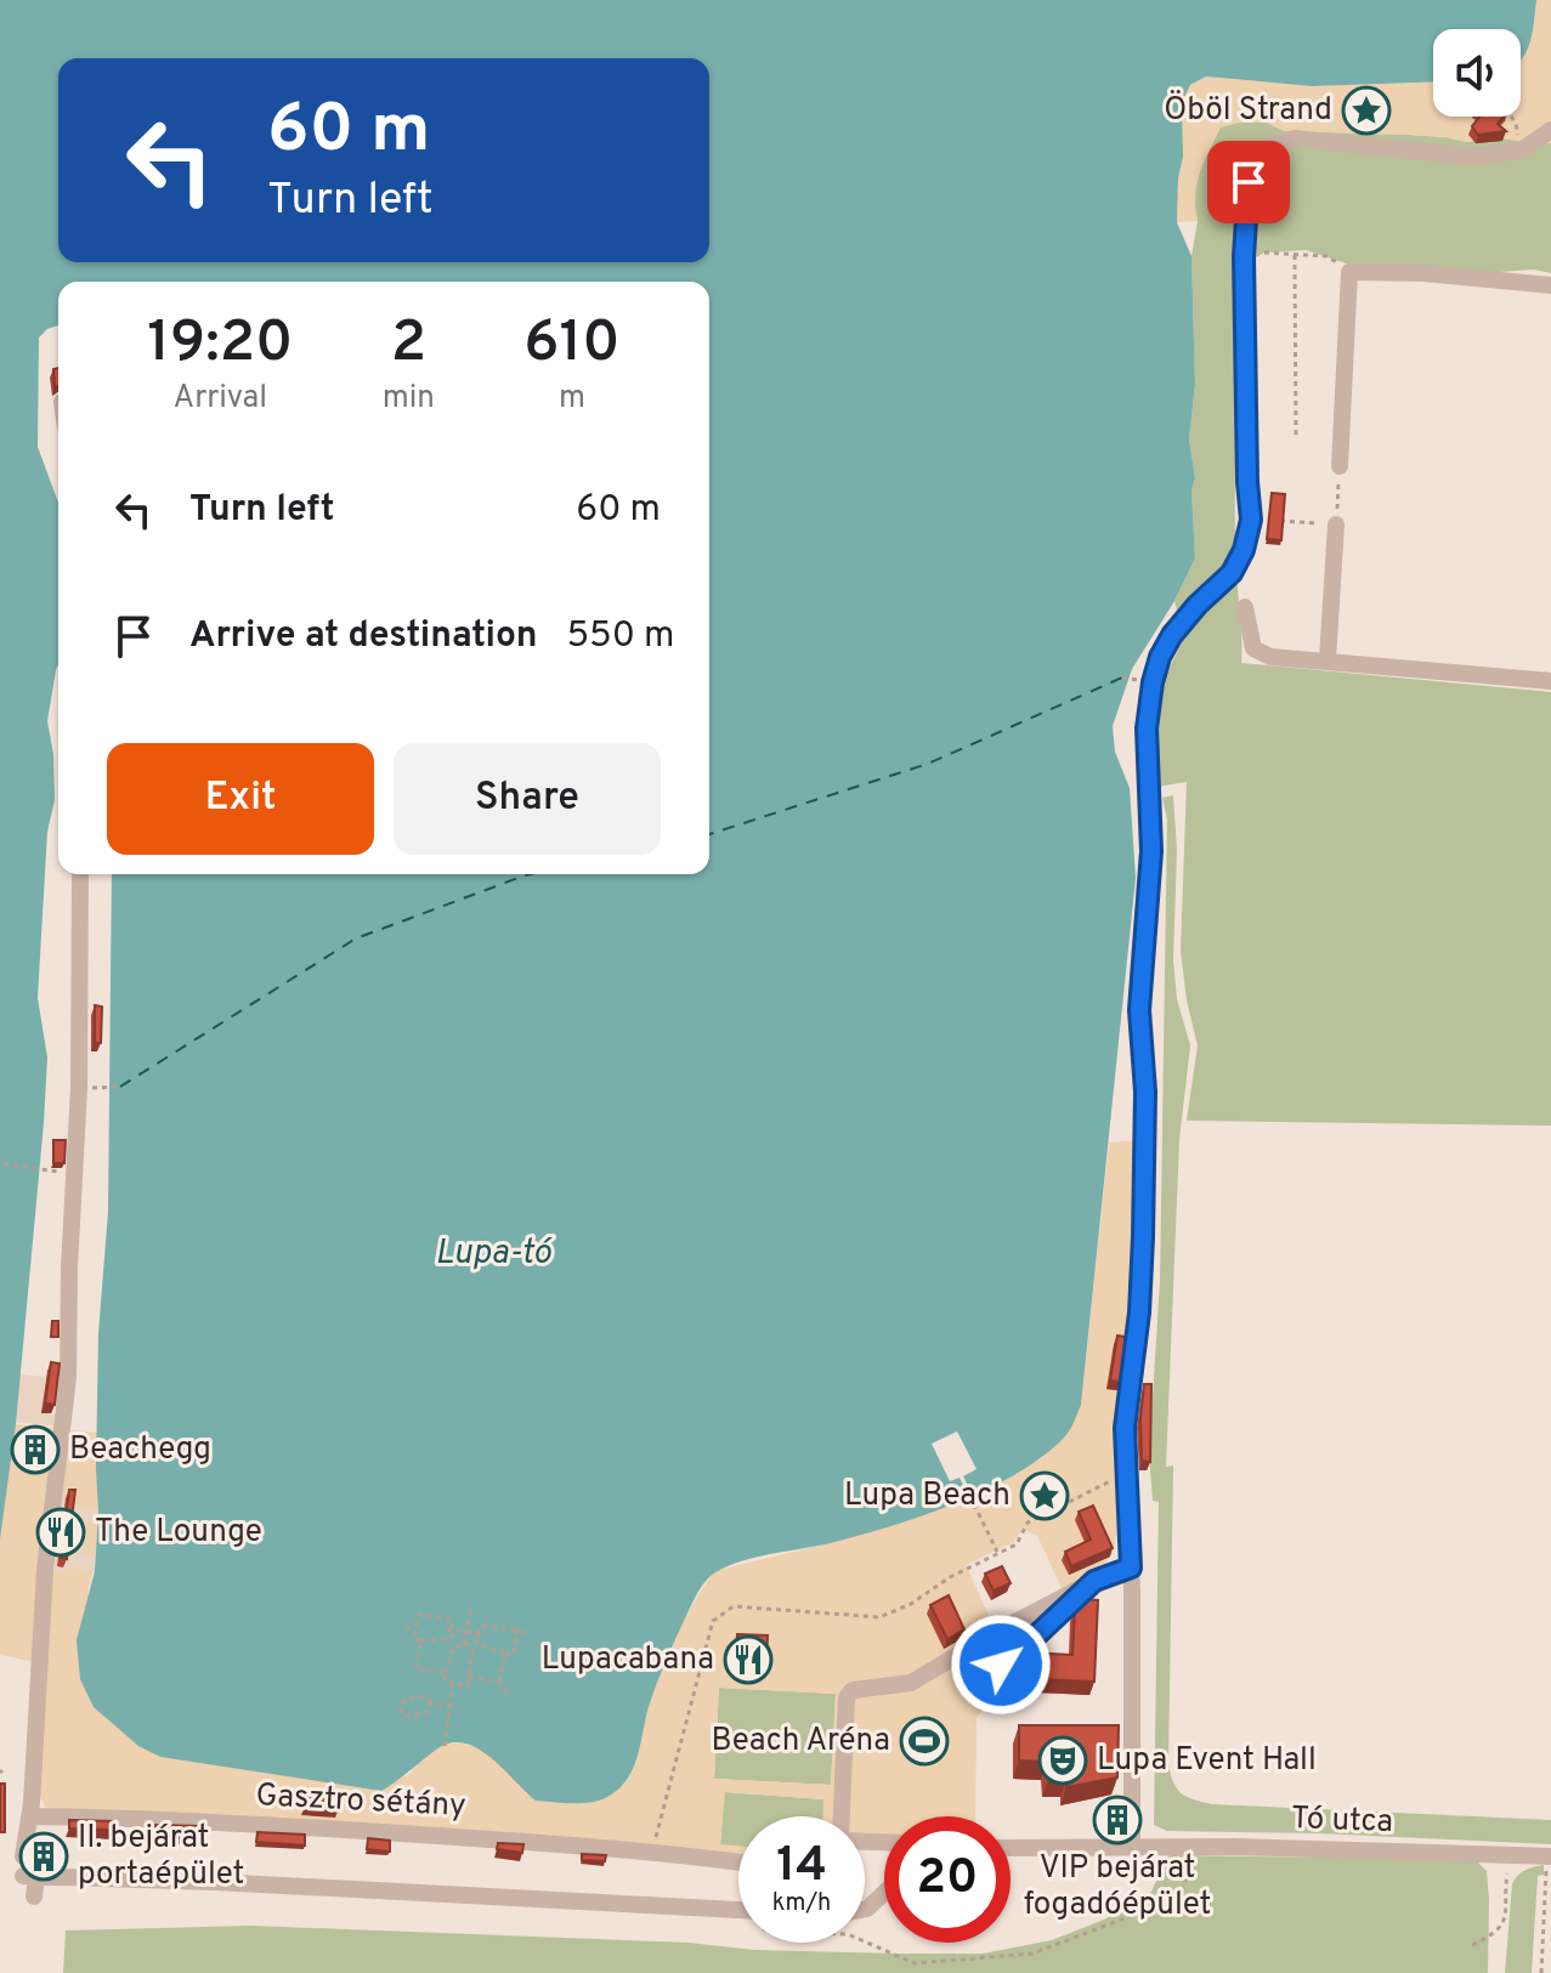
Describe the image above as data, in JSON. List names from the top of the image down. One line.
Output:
{"streets":{"street":["Gasztro sétány","Tó utca"]},"water":["Lupa-tó"],"places":{"place":["Öböl Strand","Lupa Beach"],"building":["Beachegg","VIP bejárat fogadóépület","II. bejárat portaépület"],"restaurant":["The Lounge","Lupacabana"],"sports":["Beach Aréna"],"theatre":["Lupa Event Hall"]},"page":{"turn":["60 m","Turn left"],"eta":["19:20","Arrival","2","min","610","m"],"list":[{"name":"Turn left","value":"60 m"},{"name":"Arrive at destination","value":"550 m"}],"buttons":["Exit","Share"],"speed":"14 km/h","limit":"20"}}
